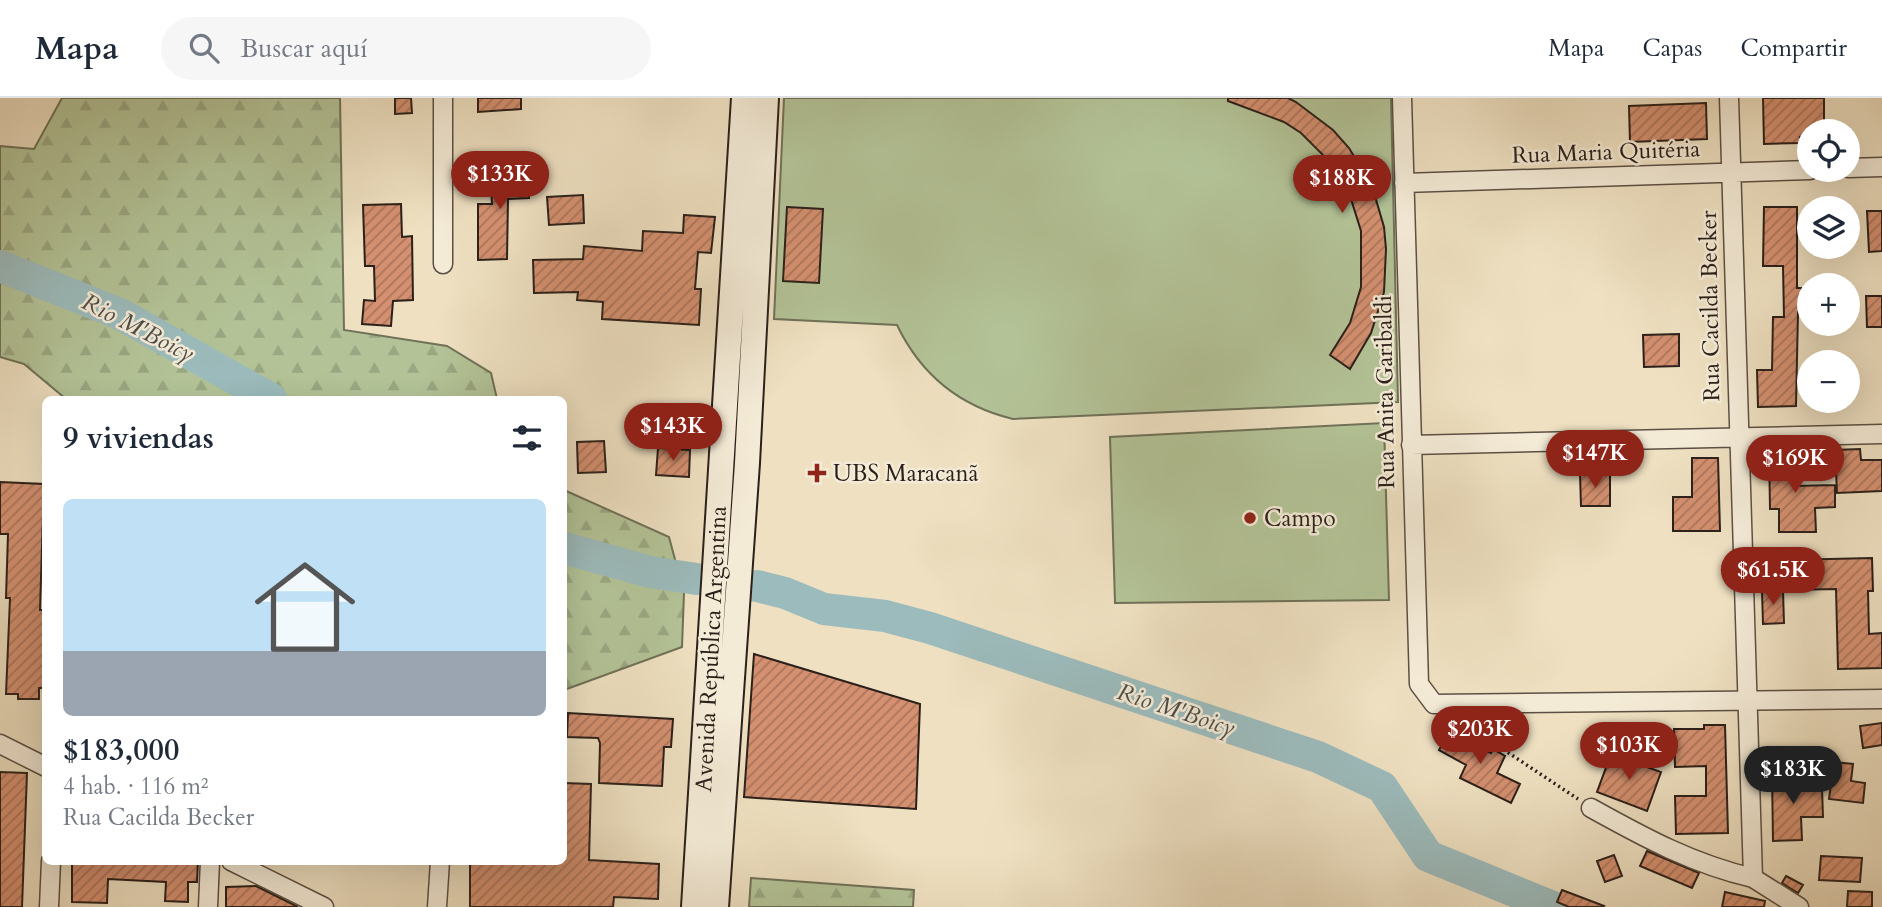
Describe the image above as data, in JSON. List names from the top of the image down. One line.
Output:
{"streets":{"main road":["Avenida República Argentina"],"street":["Rua Maria Quitéria","Rua Cacilda Becker","Rua Anita Garibaldi"]},"crossings":[["Rua Maria Quitéria","Rua Cacilda Becker"],["Rua Maria Quitéria","Rua Anita Garibaldi"]],"water":["Rio M'Boicy"],"places":{"health":["UBS Maracanã"],"other":["Campo"]},"page":{"header":"Mapa","search":"Buscar aquí","nav":["Mapa","Capas","Compartir"],"map_buttons":["+","−"],"price":["$133K","$188K","$143K","$147K","$169K","$61.5K","$203K","$103K","$183K"],"heading":"9 viviendas","list":[{"name":"$183,000","note":"4 hab. · 116 m² · Rua Cacilda Becker"}]}}
